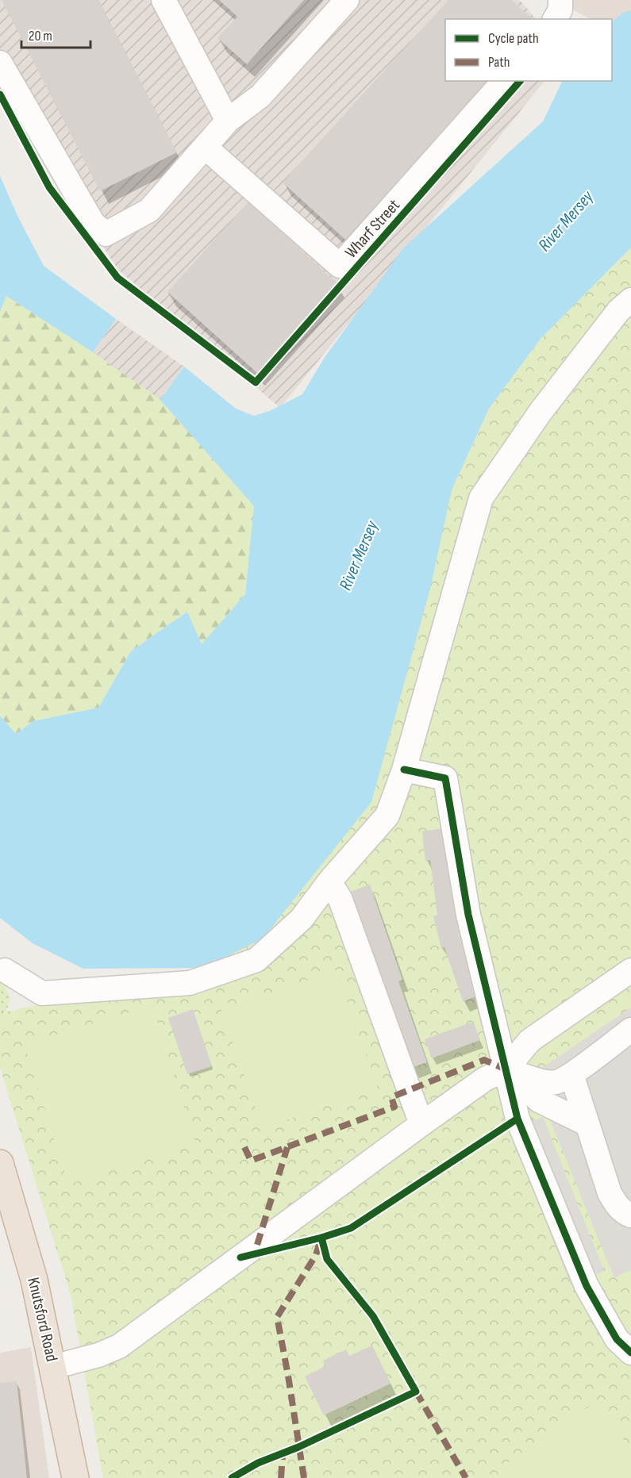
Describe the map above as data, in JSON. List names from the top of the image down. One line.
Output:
{"streets":{"highway":["Knutsford Road"],"street":["Wharf Street"]},"water":["River Mersey"],"legend":["Cycle path","Path"],"scale_bar":"20 m"}
